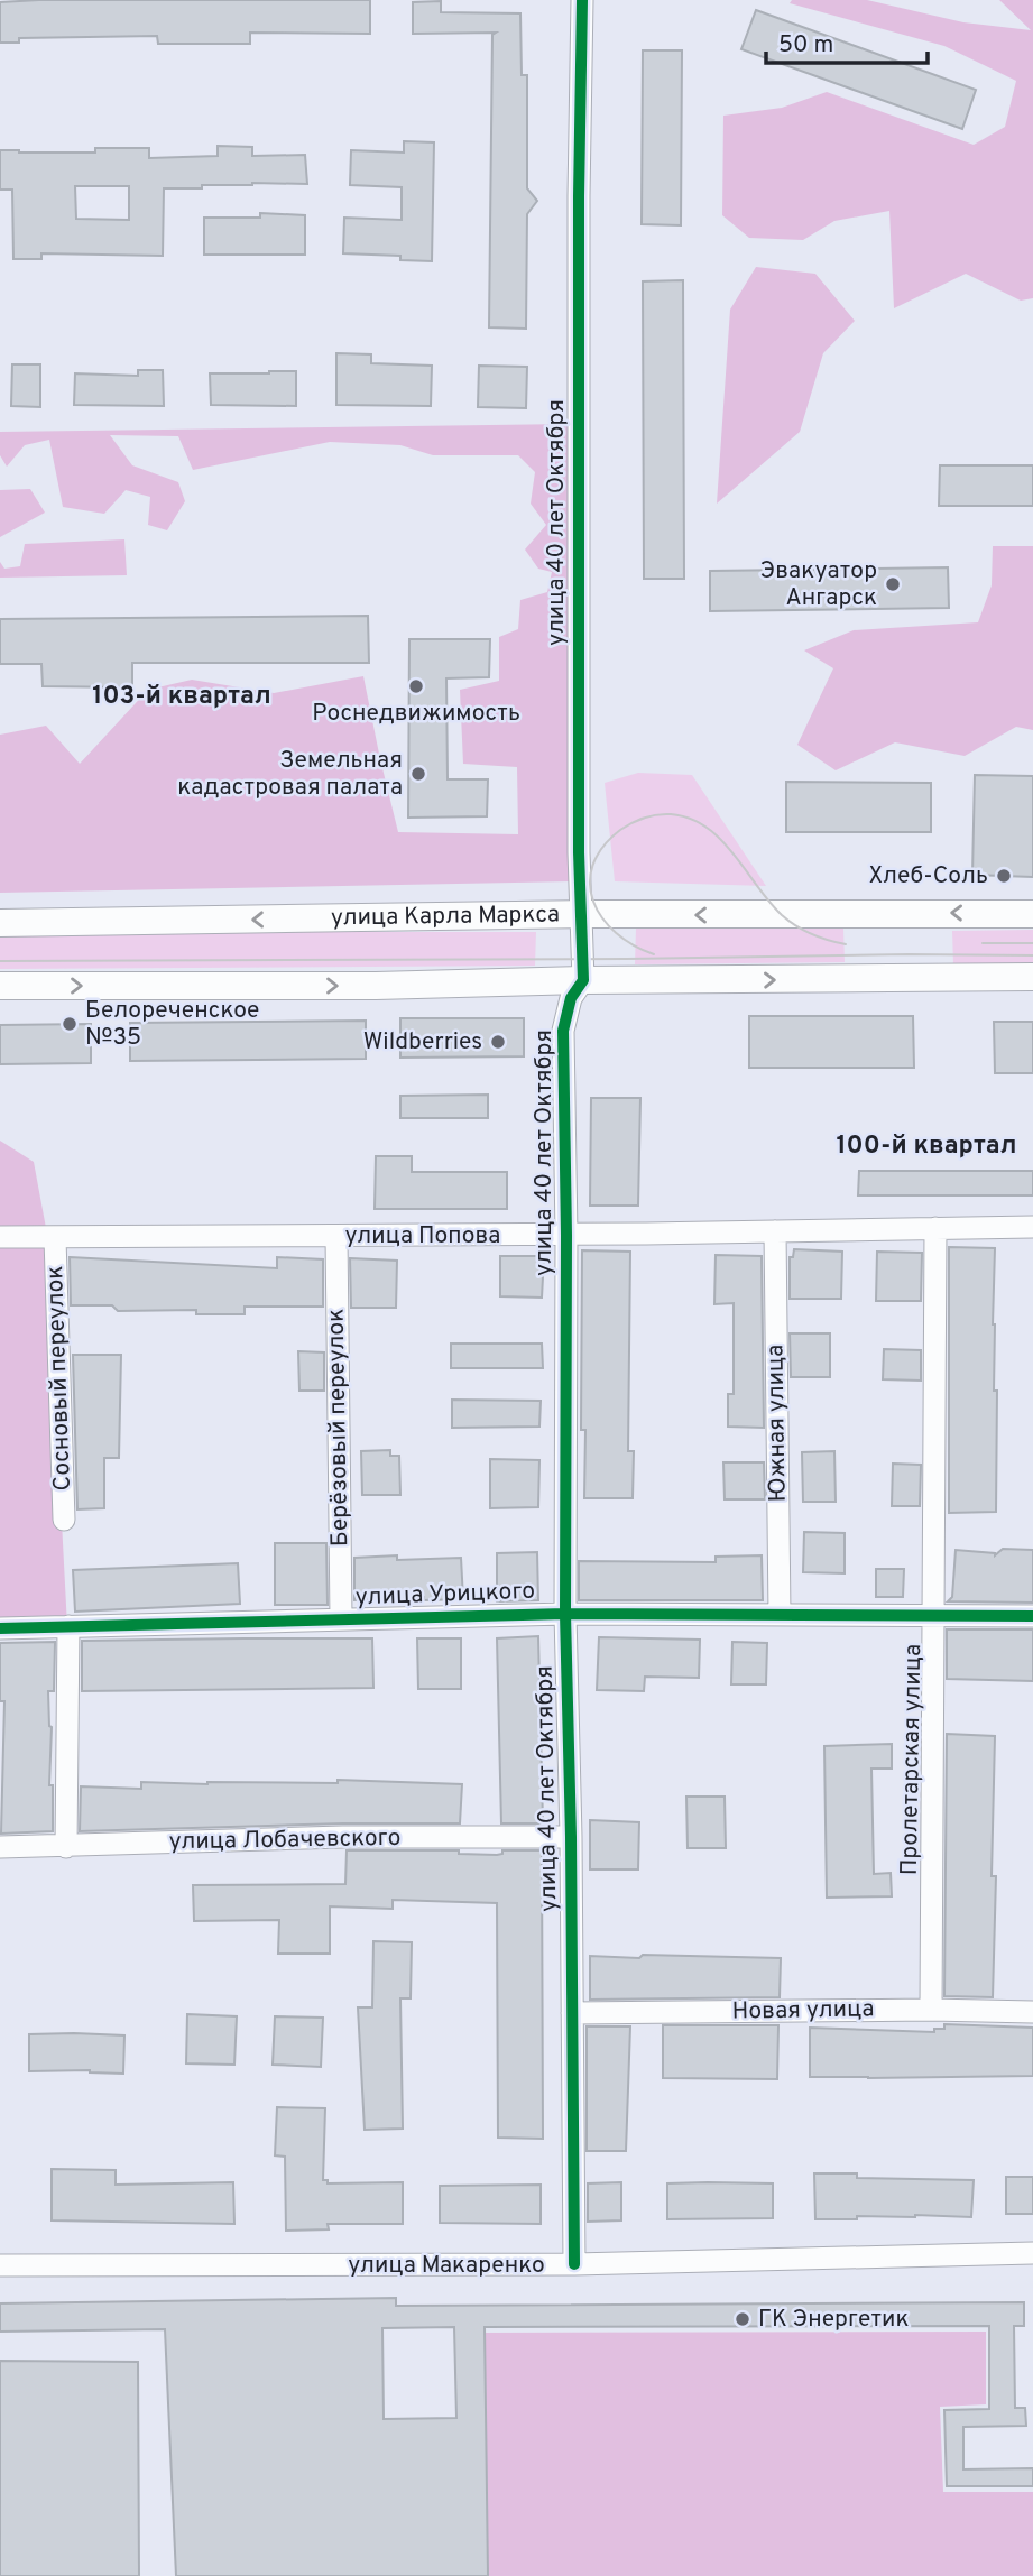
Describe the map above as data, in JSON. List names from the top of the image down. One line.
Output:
{"streets":{"street":["улица 40 лет Октября","улица Карла Маркса","улица Попова","Сосновый переулок","Южная улица","Берёзовый переулок","улица Урицкого","Пролетарская улица","улица Лобачевского","Новая улица","улица Макаренко"]},"crossings":[["улица 40 лет Октября","улица Карла Маркса"],["улица 40 лет Октября","улица Попова"],["улица 40 лет Октября","улица Урицкого"],["улица 40 лет Октября","улица Лобачевского"],["улица 40 лет Октября","Новая улица"],["улица 40 лет Октября","улица Макаренко"],["улица Попова","Сосновый переулок"],["улица Попова","Южная улица"],["улица Попова","Берёзовый переулок"],["улица Попова","Пролетарская улица"],["Южная улица","улица Урицкого"],["Берёзовый переулок","улица Урицкого"],["улица Урицкого","Пролетарская улица"],["Пролетарская улица","Новая улица"]],"districts":["103-й квартал","100-й квартал"],"places":["Эвакуатор Ангарск","Роснедвижимость","Земельная кадастровая палата","Хлеб-Соль","Белореченское №35","Wildberries","ГК Энергетик"],"scale_bar":"50 m"}
